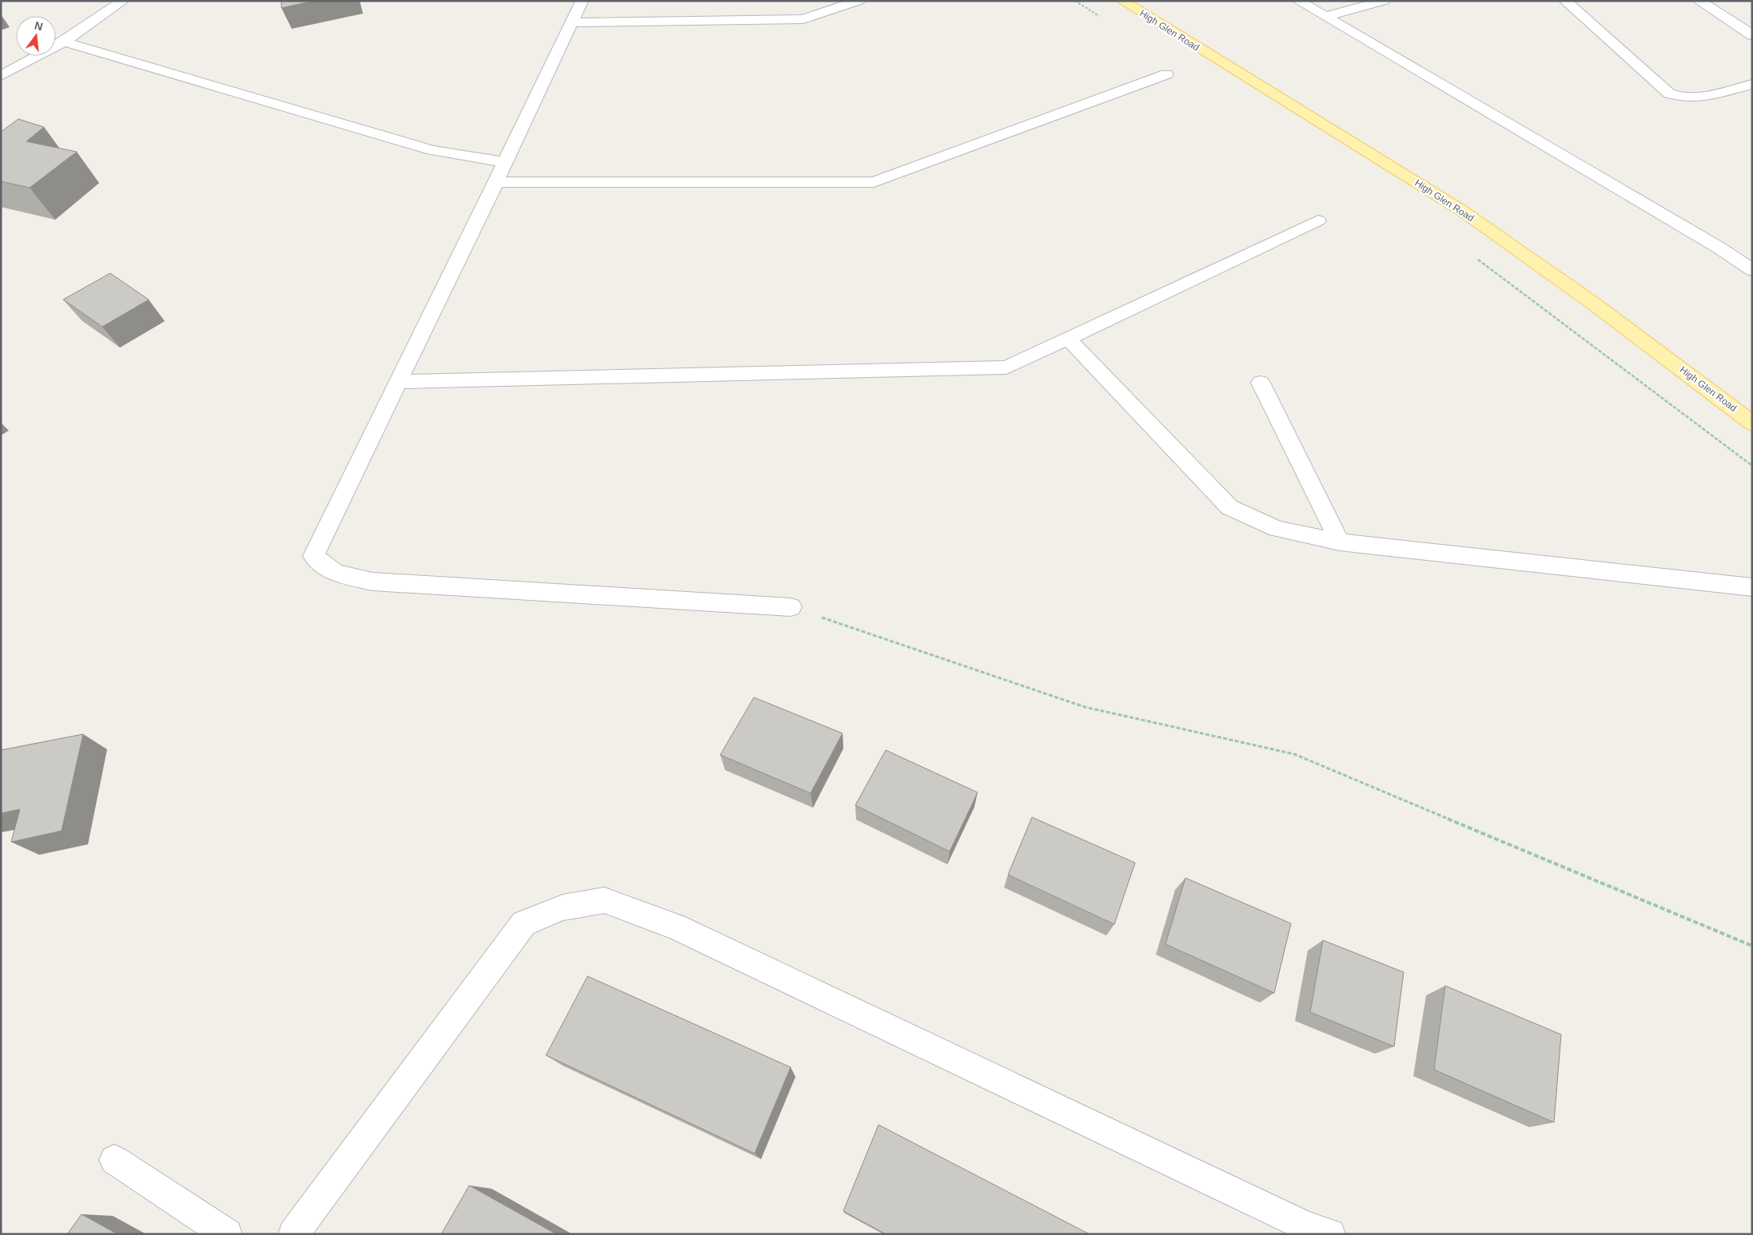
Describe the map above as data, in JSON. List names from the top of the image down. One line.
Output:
{"streets":{"main road":["High Glen Road"]},"north":"top"}
